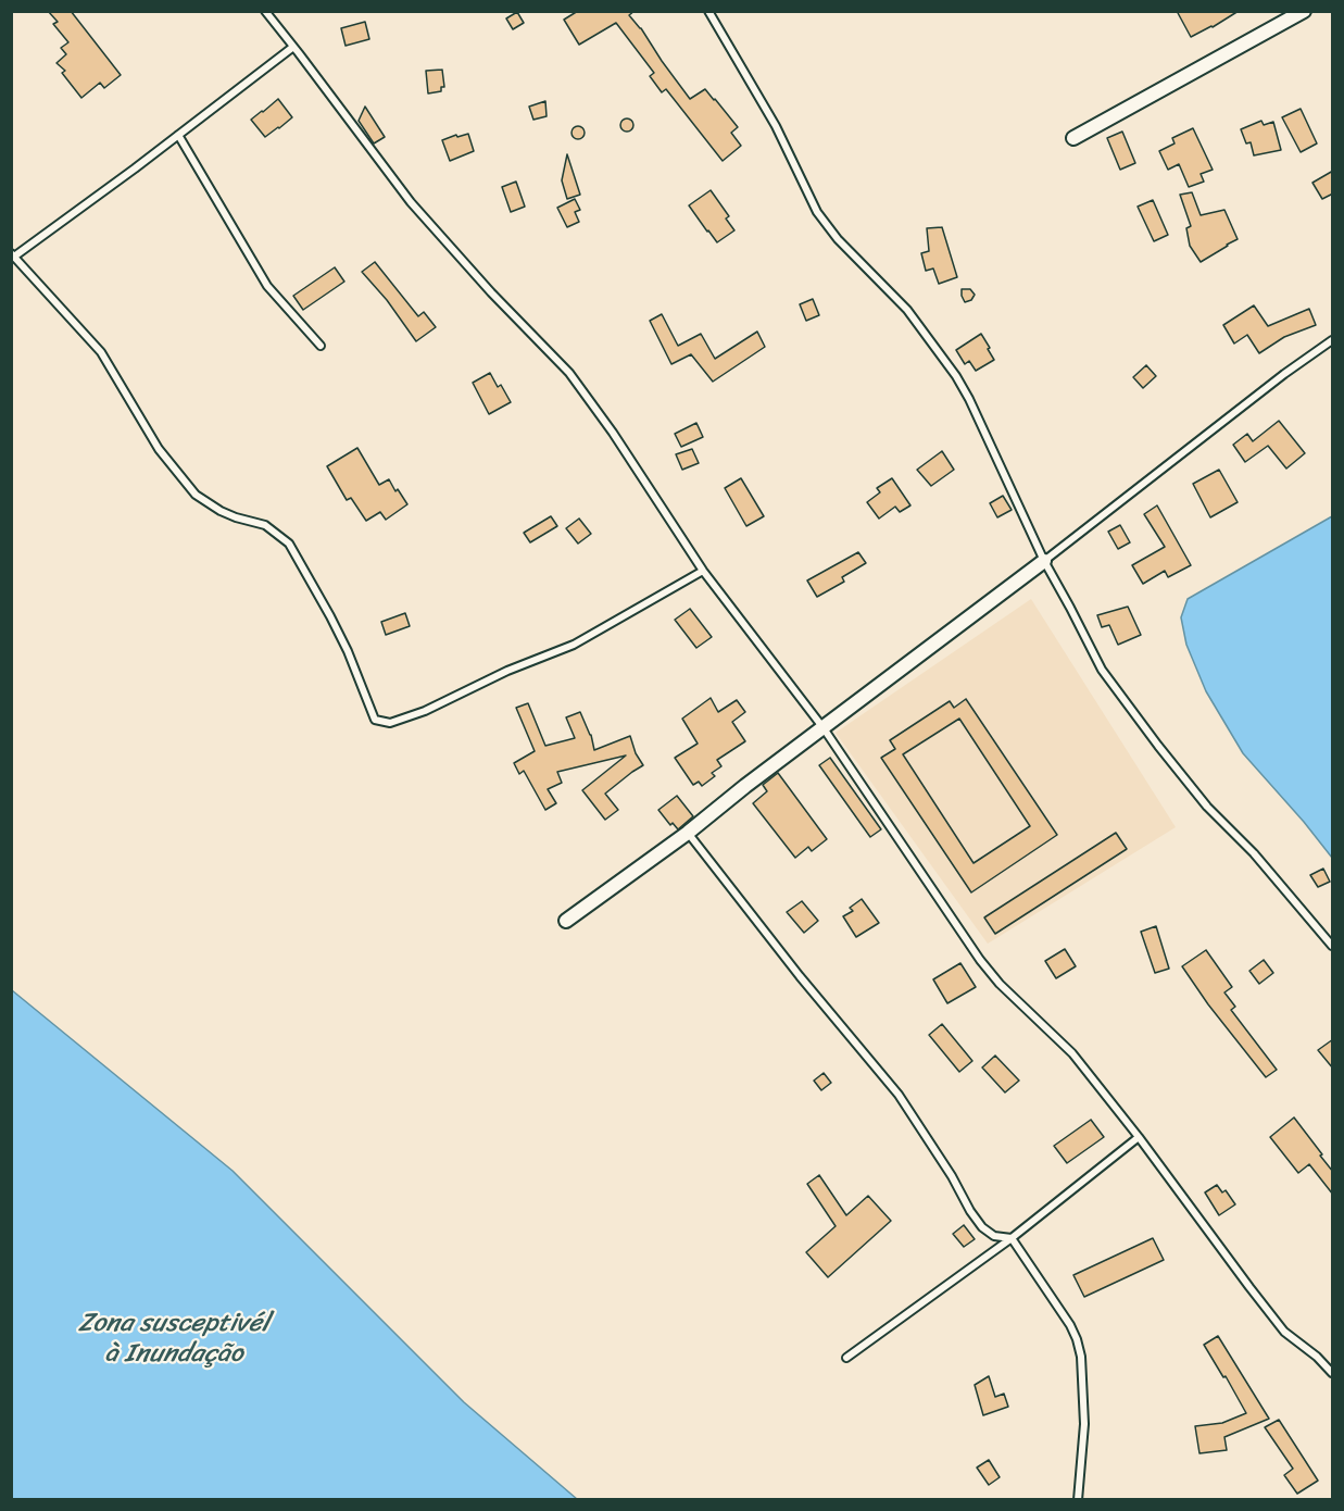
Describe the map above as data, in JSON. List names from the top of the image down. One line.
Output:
{"water":["Zona susceptivél à Inundação"]}
